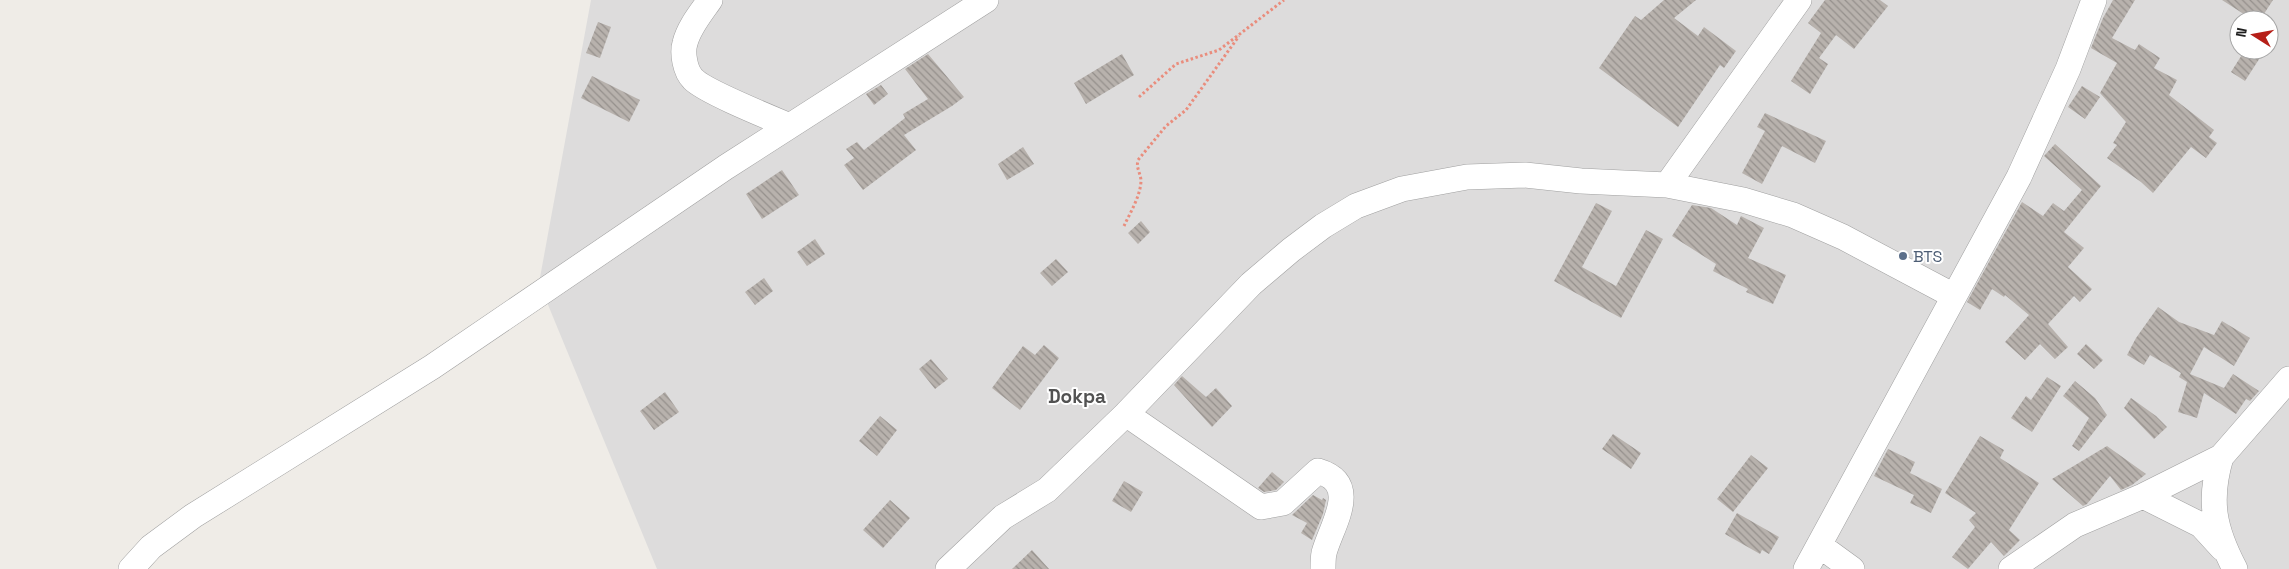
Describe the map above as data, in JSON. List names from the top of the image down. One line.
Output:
{"districts":["Dokpa"],"places":["BTS"],"north":"left"}
